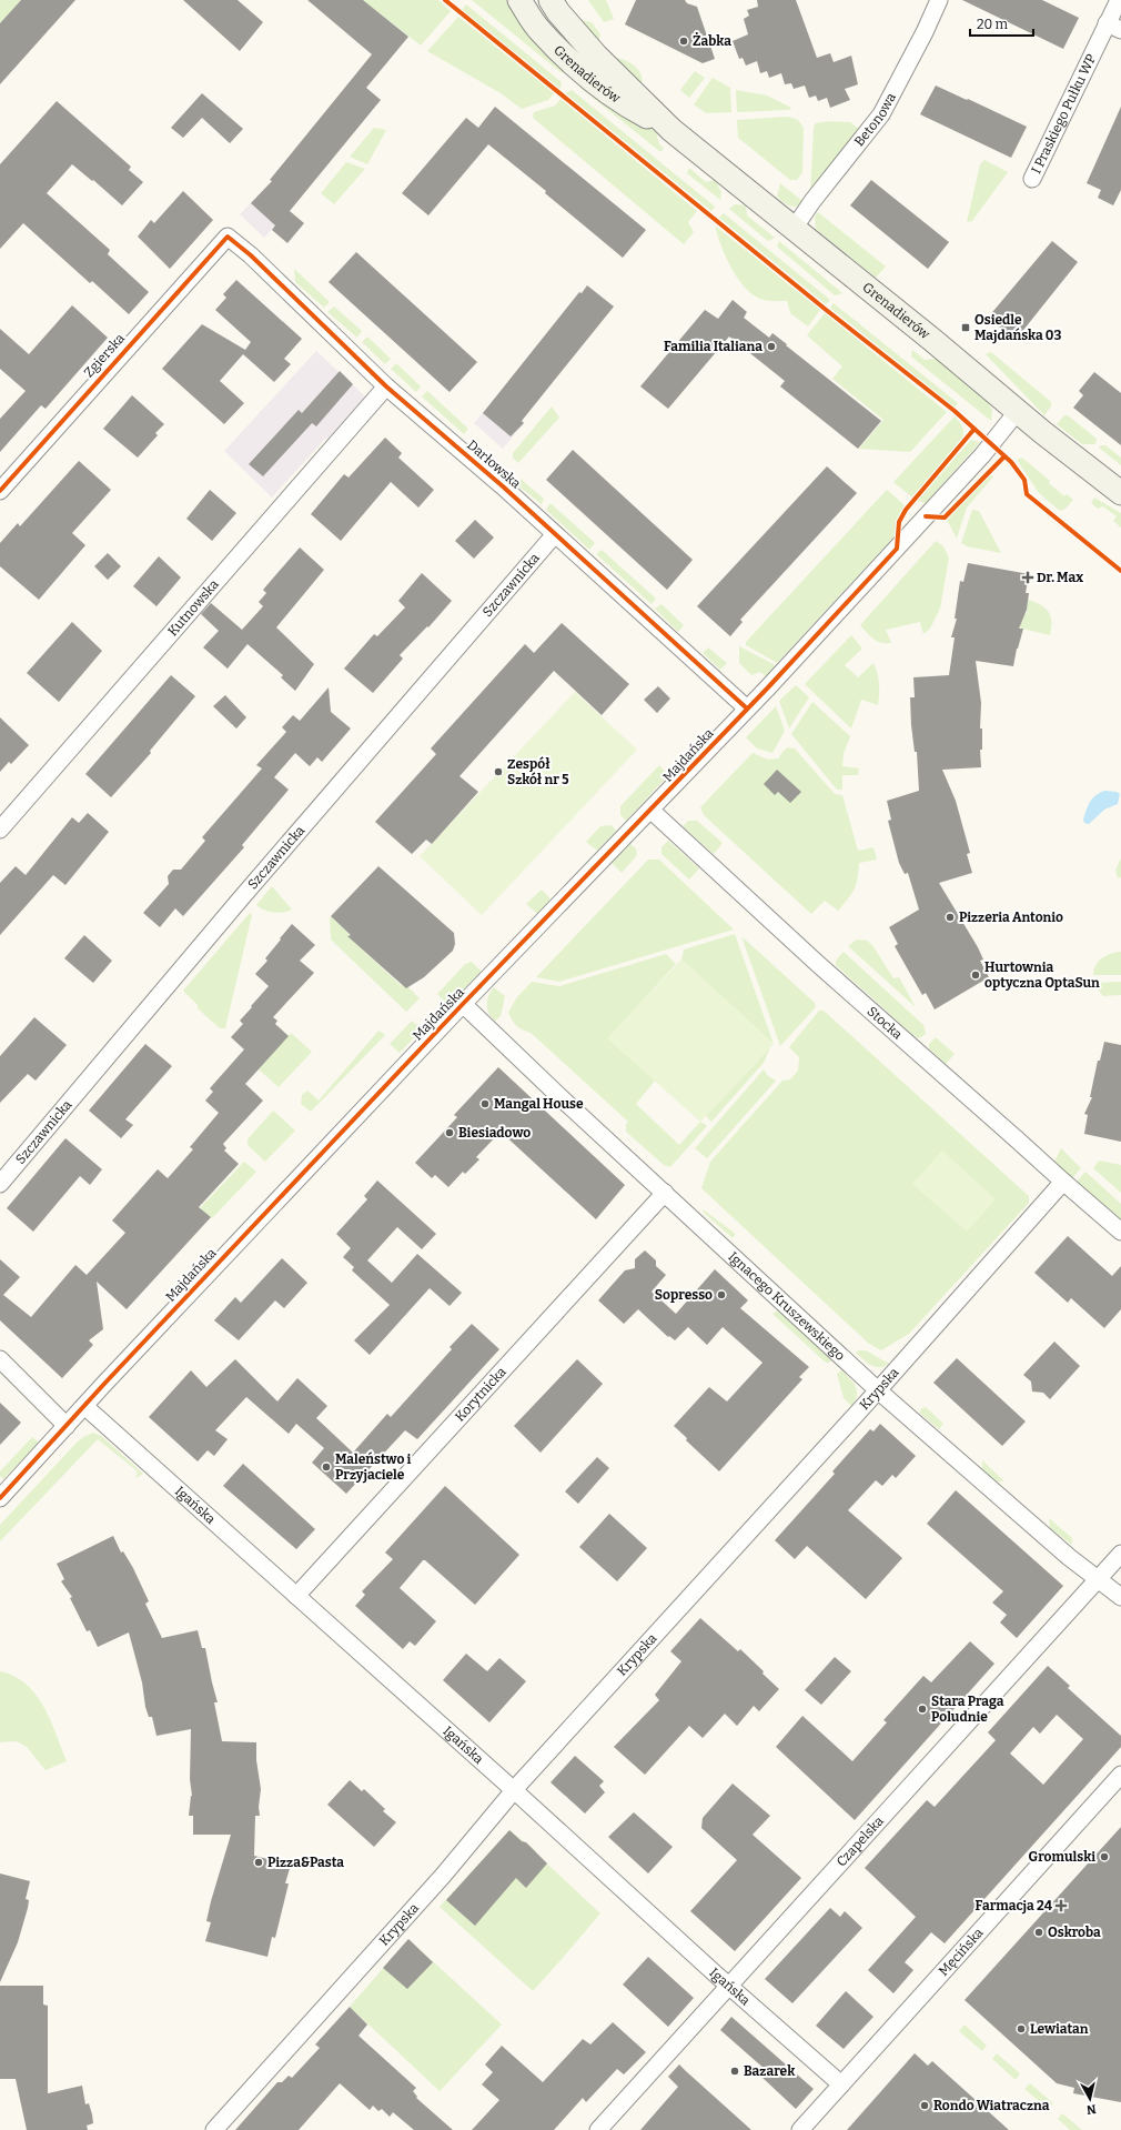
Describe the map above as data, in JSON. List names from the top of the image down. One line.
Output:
{"streets":{"street":["Grenadierów","I Praskiego Pułku WP","Betonowa","Zgierska","Darłowska","Szczawnicka","Kutnowska","Majdańska","Stocka","Ignacego Kruszewskiego","Krypska","Korytnicka","Igańska","Czapelska","Męcińska"]},"crossings":[["Grenadierów","Betonowa"],["Grenadierów","Majdańska"],["Zgierska","Darłowska"],["Darłowska","Szczawnicka"],["Darłowska","Kutnowska"],["Darłowska","Majdańska"],["Majdańska","Stocka"],["Majdańska","Ignacego Kruszewskiego"],["Majdańska","Igańska"],["Stocka","Krypska"],["Ignacego Kruszewskiego","Krypska"],["Ignacego Kruszewskiego","Korytnicka"],["Ignacego Kruszewskiego","Czapelska"],["Krypska","Igańska"],["Korytnicka","Igańska"],["Igańska","Czapelska"],["Igańska","Męcińska"]],"places":{"other":["Żabka","Familia Italiana","Zespół Szkół nr 5","Pizzeria Antonio","Hurtownia optyczna OptaSun","Mangal House","Biesiadowo","Sopresso","Maleństwo i Przyjaciele","Stara Praga Poludnie","Gromulski","Pizza&Pasta","Oskroba","Lewiatan","Bazarek","Rondo Wiatraczna"],"transit":["Osiedle Majdańska 03"],"health":["Dr. Max","Farmacja 24"]},"scale_bar":"20 m","north":"bottom"}
